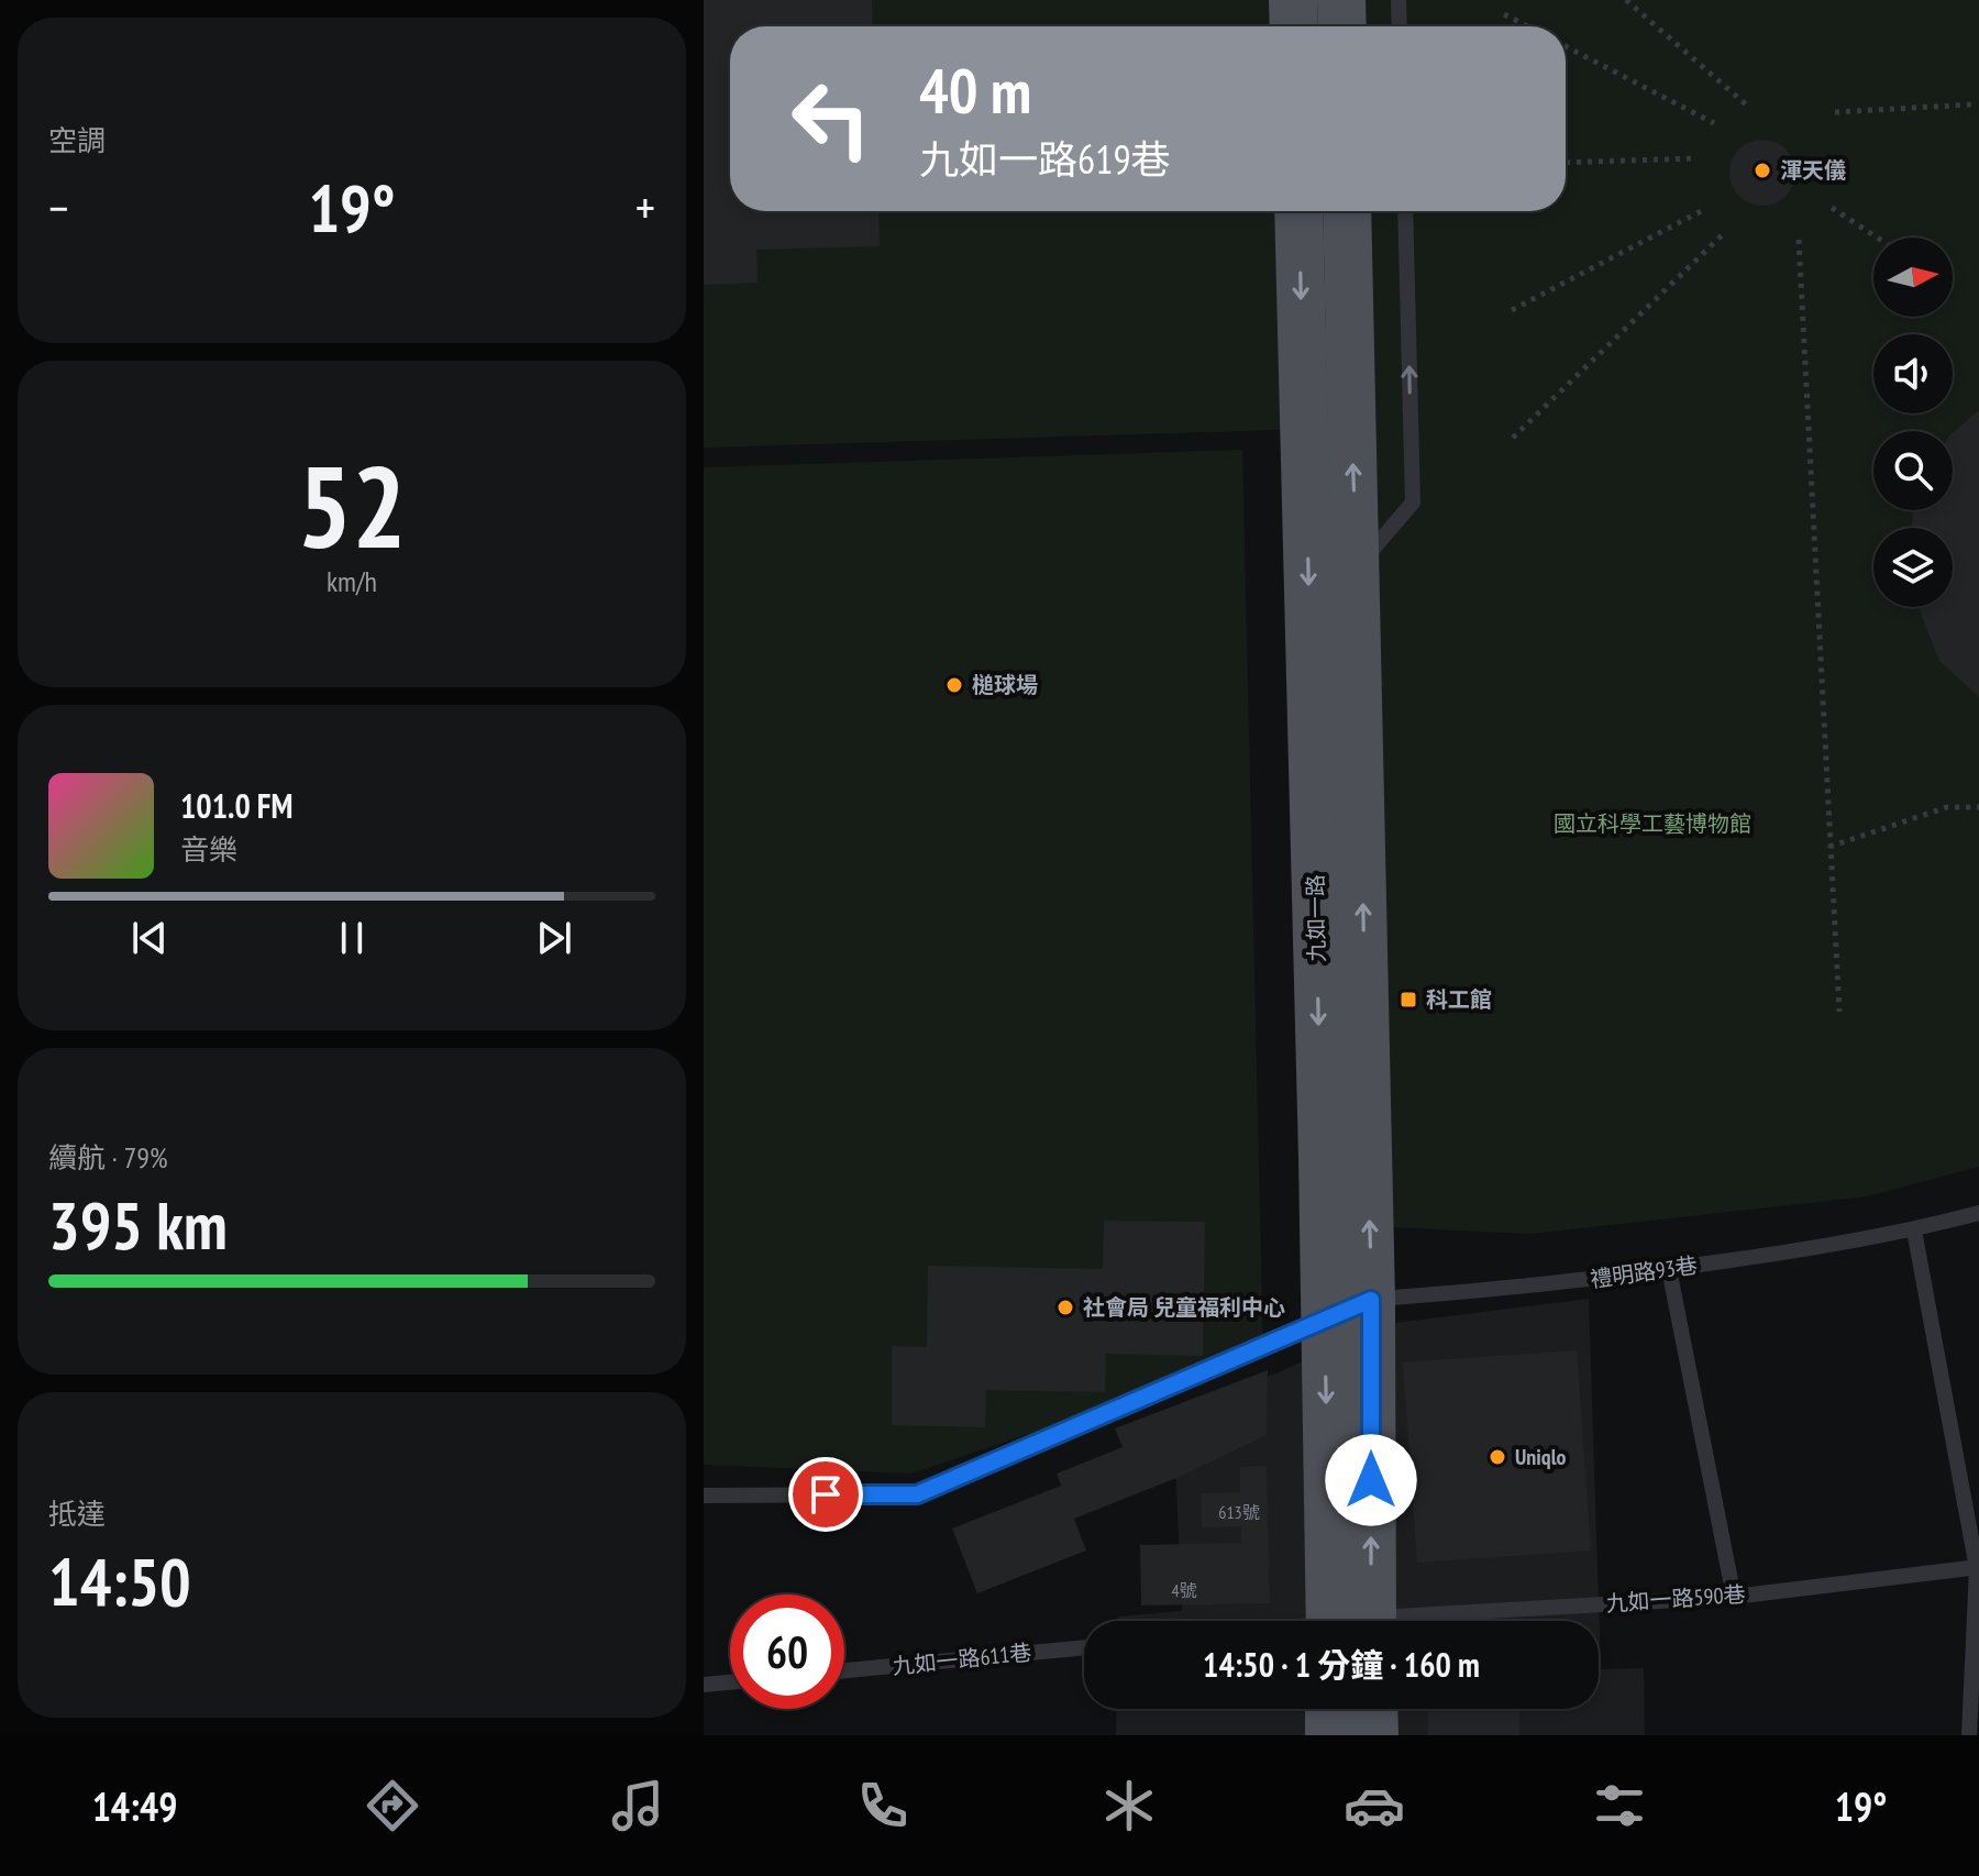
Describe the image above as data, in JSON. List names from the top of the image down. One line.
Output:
{"streets":{"main road":["九如一路"],"lane":["禮明路93巷","九如一路590巷","九如一路611巷"]},"crossings":[["九如一路","禮明路93巷"]],"parks":["國立科學工藝博物館"],"places":{"other":["渾天儀","槌球場","社會局 兒童福利中心","Uniqlo"],"transit":["科工館"]},"house_numbers":["613號","4號"],"north":"right","page":{"tile":["空調",["52","km/h"],["續航 · 79%","395 km"],["抵達","14:50"]],"turn":["40 m","九如一路619巷"],"heat":["−","19°","+"],"song":["101.0 FM","音樂"],"limit":"60","trip":"14:50 · 1 分鐘 · 160 m","tabs":["14:49","19°"]}}
